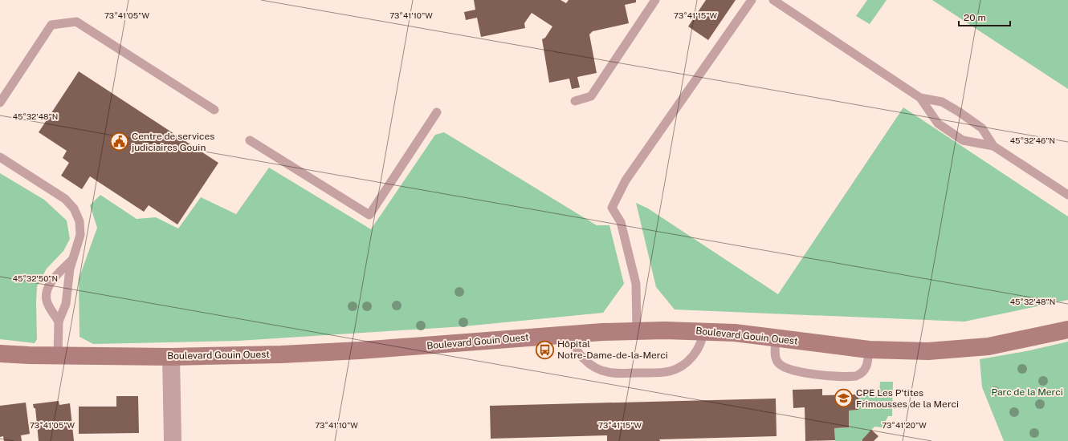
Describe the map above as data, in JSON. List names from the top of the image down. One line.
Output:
{"streets":{"street":["Boulevard Gouin Ouest"]},"parks":["Parc de la Merci"],"places":{"public building":["Centre de services judiciaires Gouin"],"bus stop":["Hôpital Notre-Dame-de-la-Merci"],"school or university":["CPE Les P'tites Frimousses de la Merci"]},"scale_bar":"20 m","coordinates":["73°41'05\"W","73°41'10\"W","73°41'15\"W","45°32'48\"N","45°32'46\"N","45°32'50\"N","73°41'20\"W"]}
